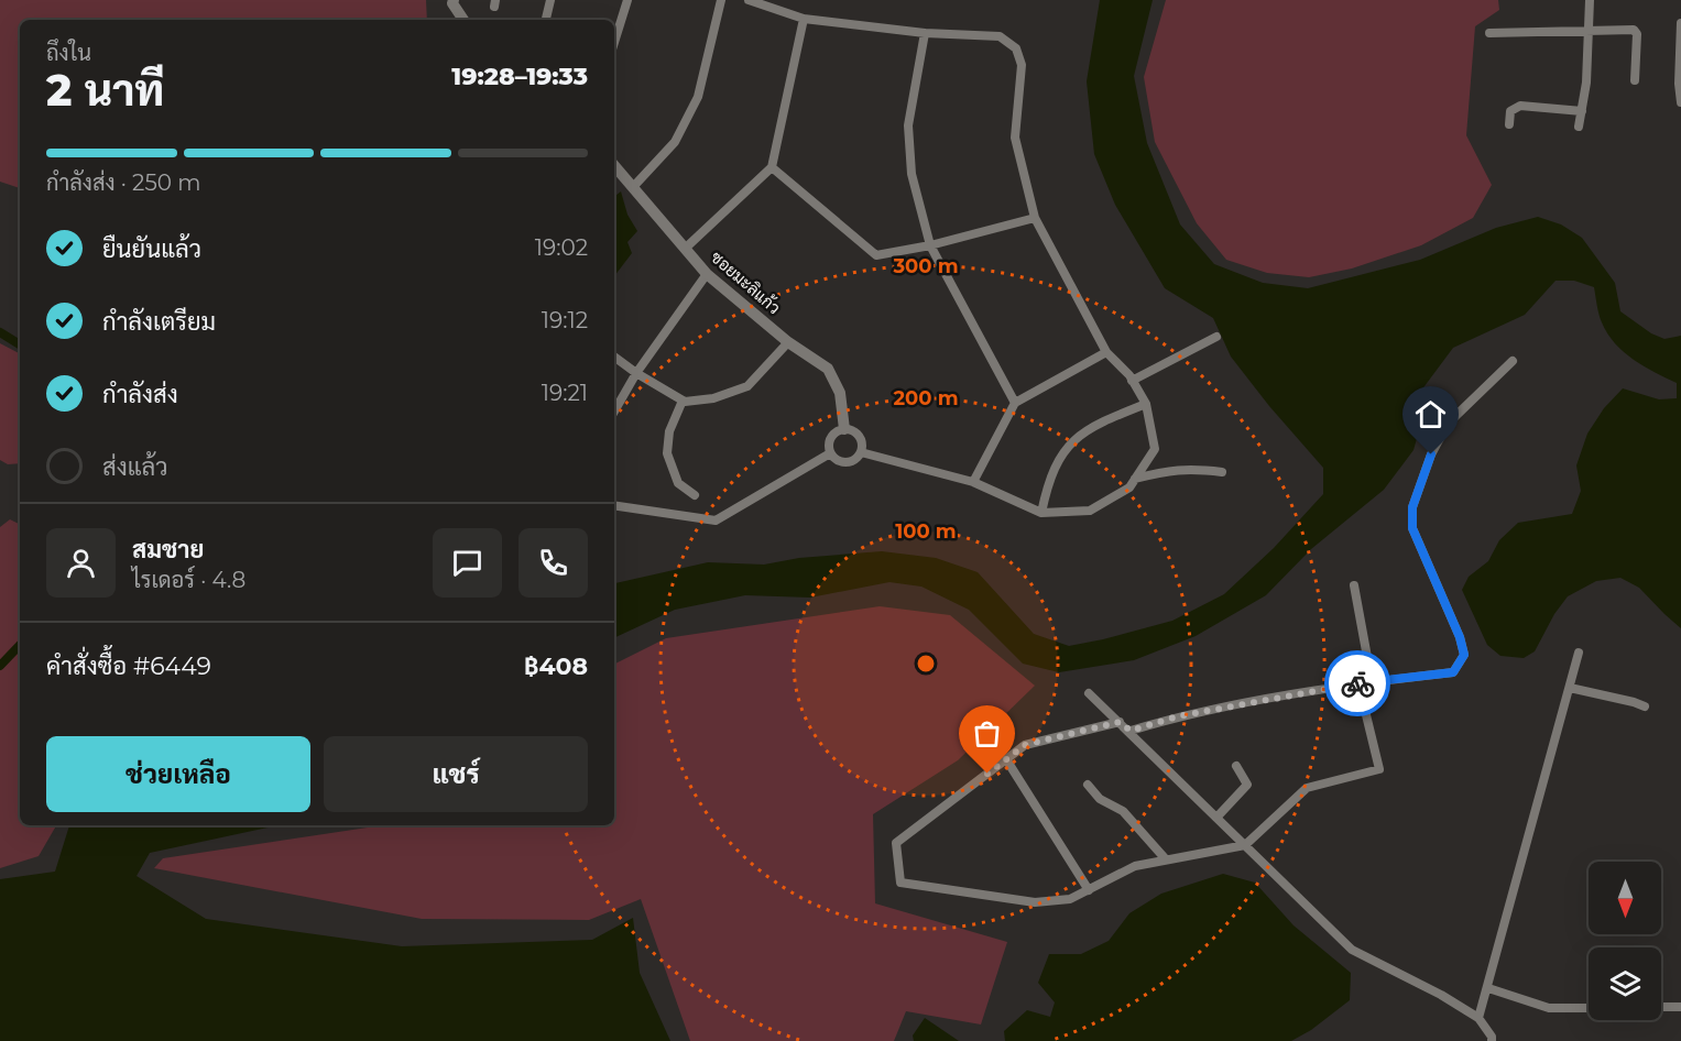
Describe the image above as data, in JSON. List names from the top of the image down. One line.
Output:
{"streets":{"street":["ซอยมะลิแก้ว"]},"north":"bottom","page":{"heading":["2 นาที","ถึงใน","19:28–19:33"],"panel":["สมชาย","ไรเดอร์ · 4.8","คำสั่งซื้อ #6449","฿408"],"bar":"กำลังส่ง · 250 m","list":[["ยืนยันแล้ว","19:02"],["กำลังเตรียม","19:12"],["กำลังส่ง","19:21"],"ส่งแล้ว"],"buttons":["ช่วยเหลือ","แชร์"]},"rings":["300 m","200 m","100 m"]}
